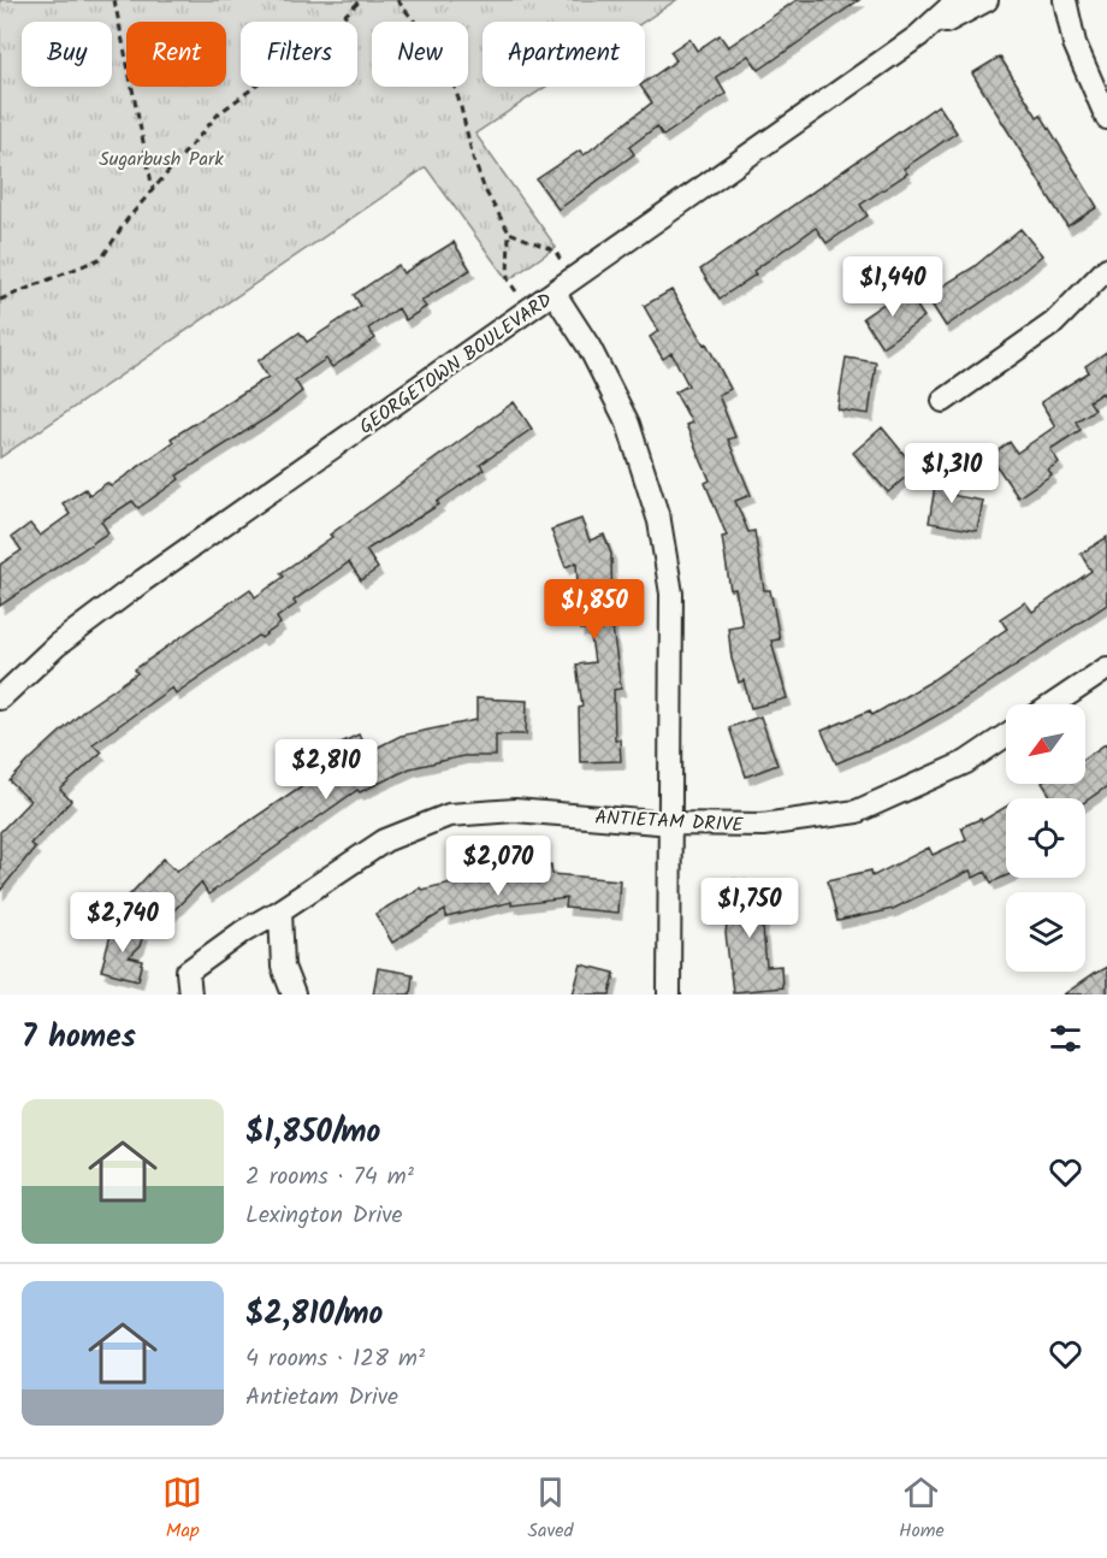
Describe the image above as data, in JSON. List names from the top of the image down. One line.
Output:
{"streets":{"street":["GEORGETOWN BOULEVARD","ANTIETAM DRIVE"]},"parks":["Sugarbush Park"],"north":"bottom left","page":{"chip":["Buy","Rent","Filters","New","Apartment"],"price":["$1,440","$1,310","$1,850","$2,810","$2,070","$1,750","$2,740"],"heading":"7 homes","list":[{"name":"$1,850/mo","note":"2 rooms · 74 m² · Lexington Drive"},{"name":"$2,810/mo","note":"4 rooms · 128 m² · Antietam Drive"}],"tabs":["Map","Saved","Home"]}}
